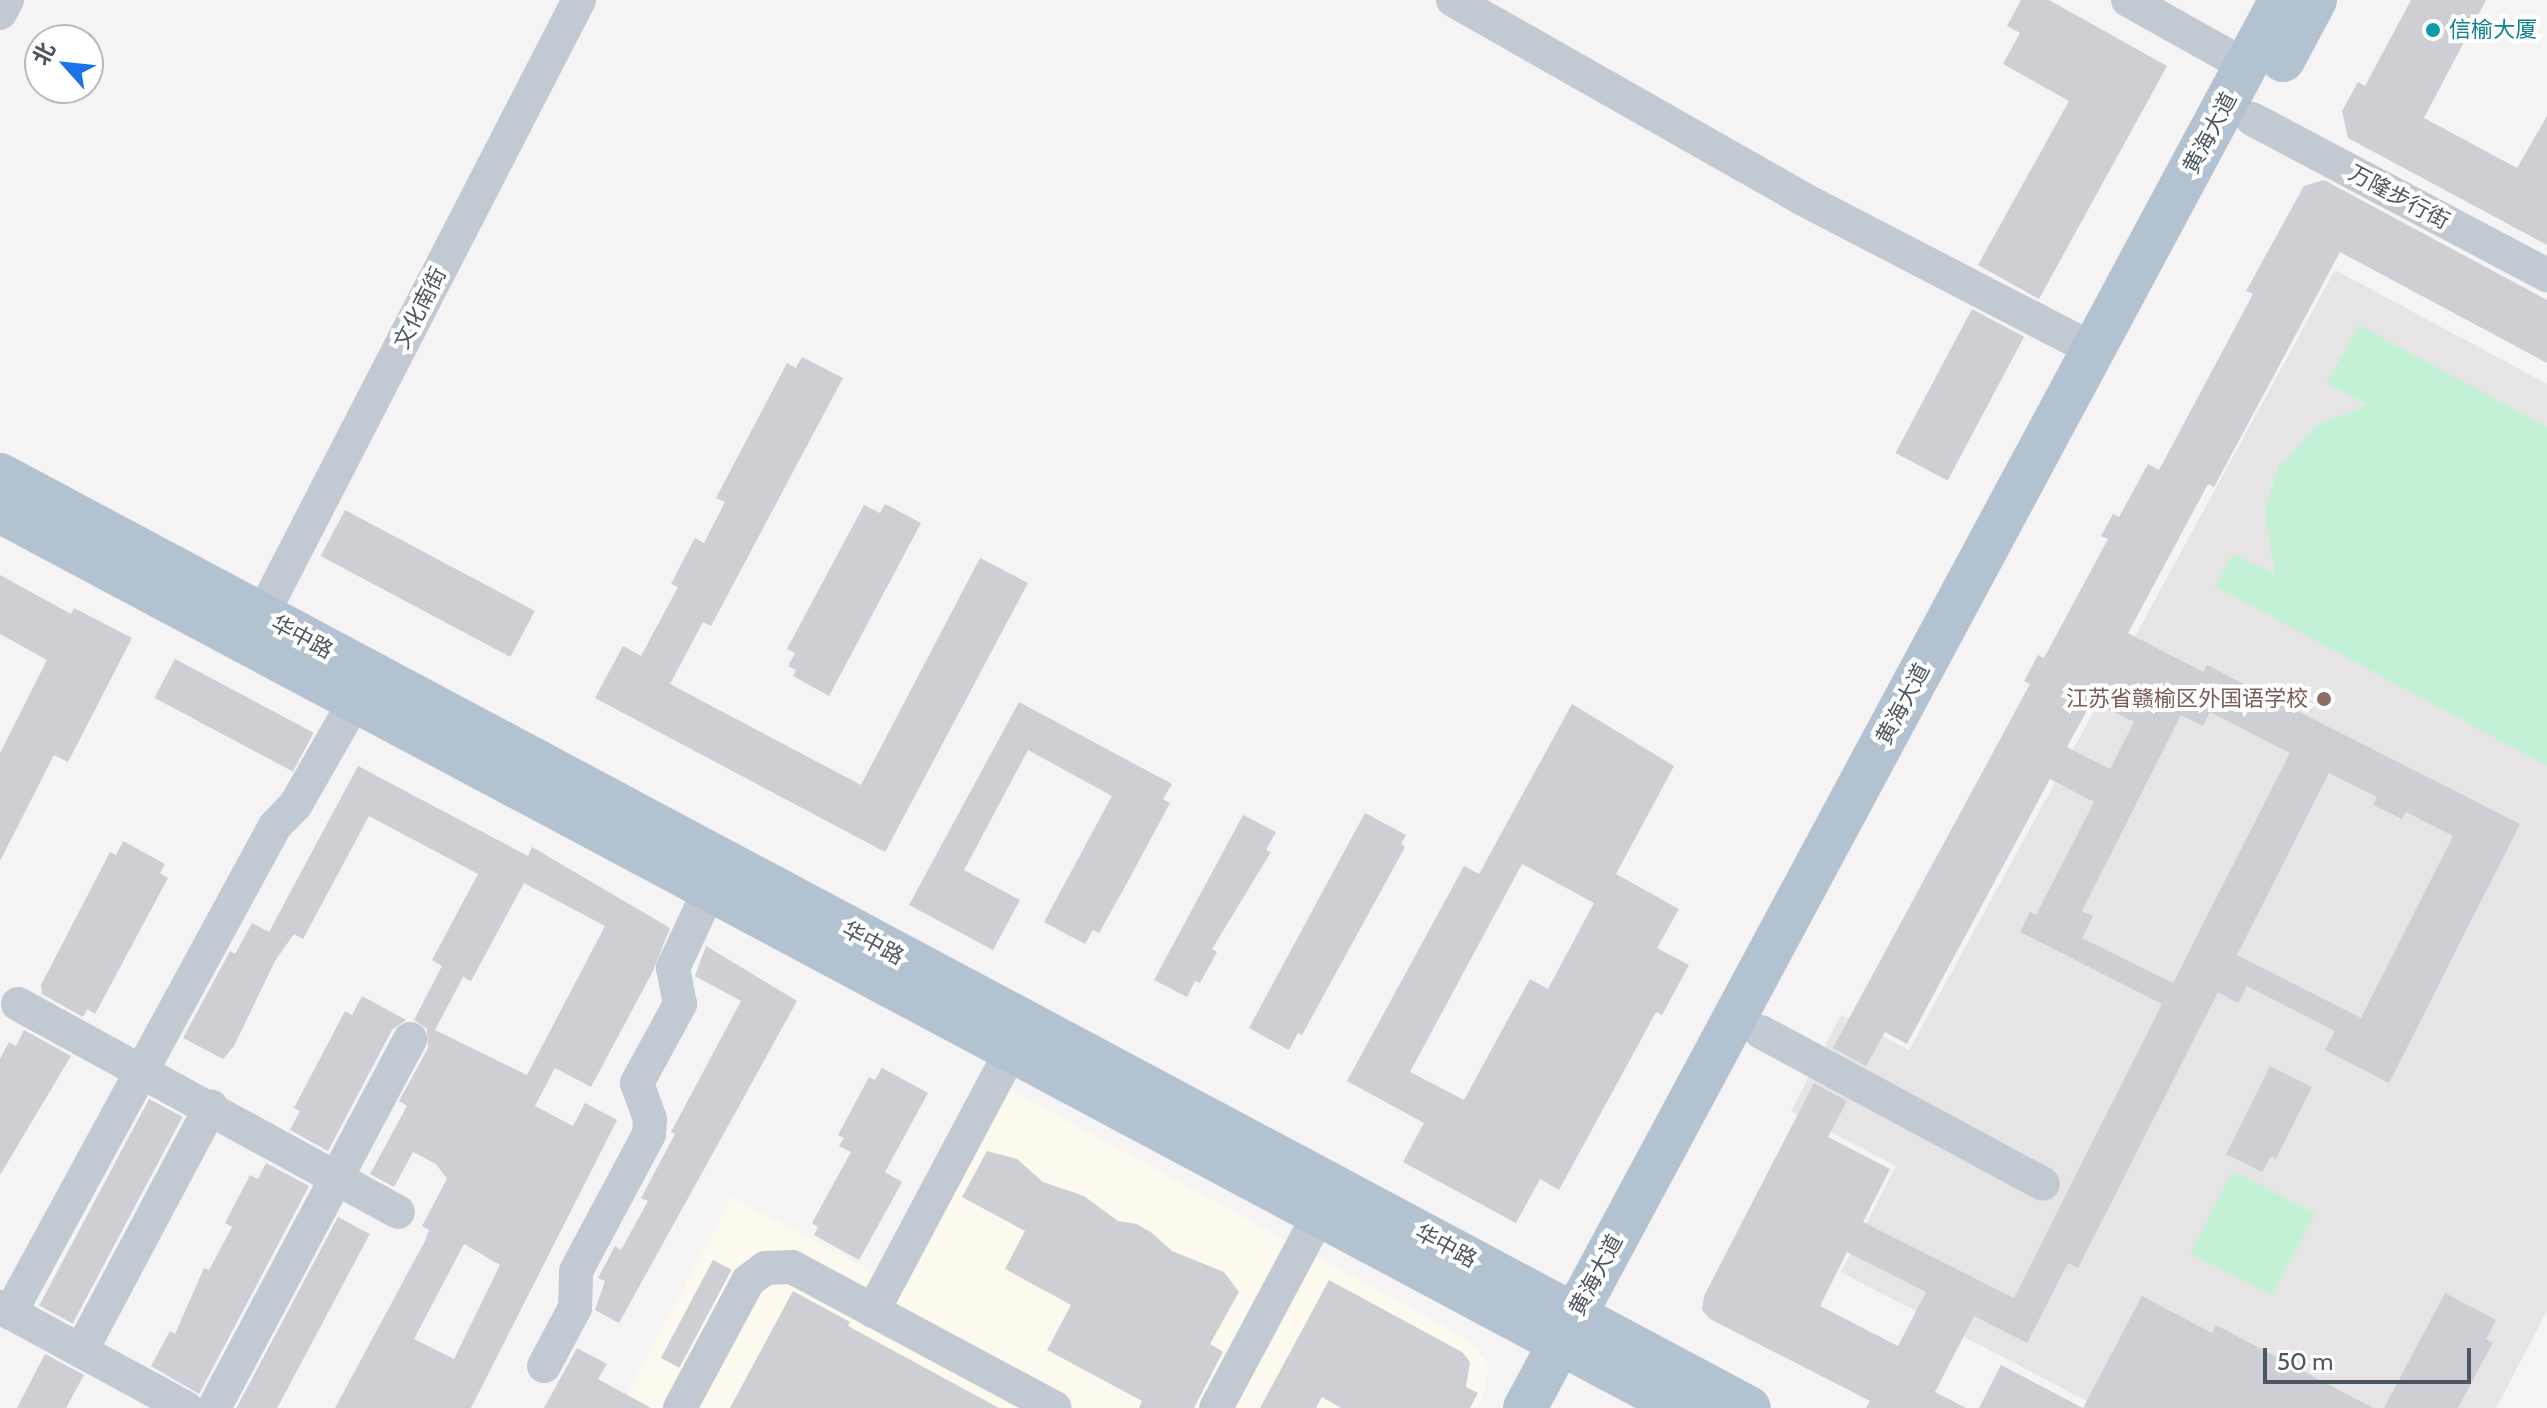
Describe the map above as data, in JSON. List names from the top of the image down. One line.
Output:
{"streets":{"main road":["黄海大道","华中路"],"street":["万隆步行街","文化南街"]},"crossings":[["黄海大道","万隆步行街"],["黄海大道","华中路"],["文化南街","华中路"]],"places":["信榆大厦","江苏省赣榆区外国语学校"],"scale_bar":"50 m","north":"top left"}
